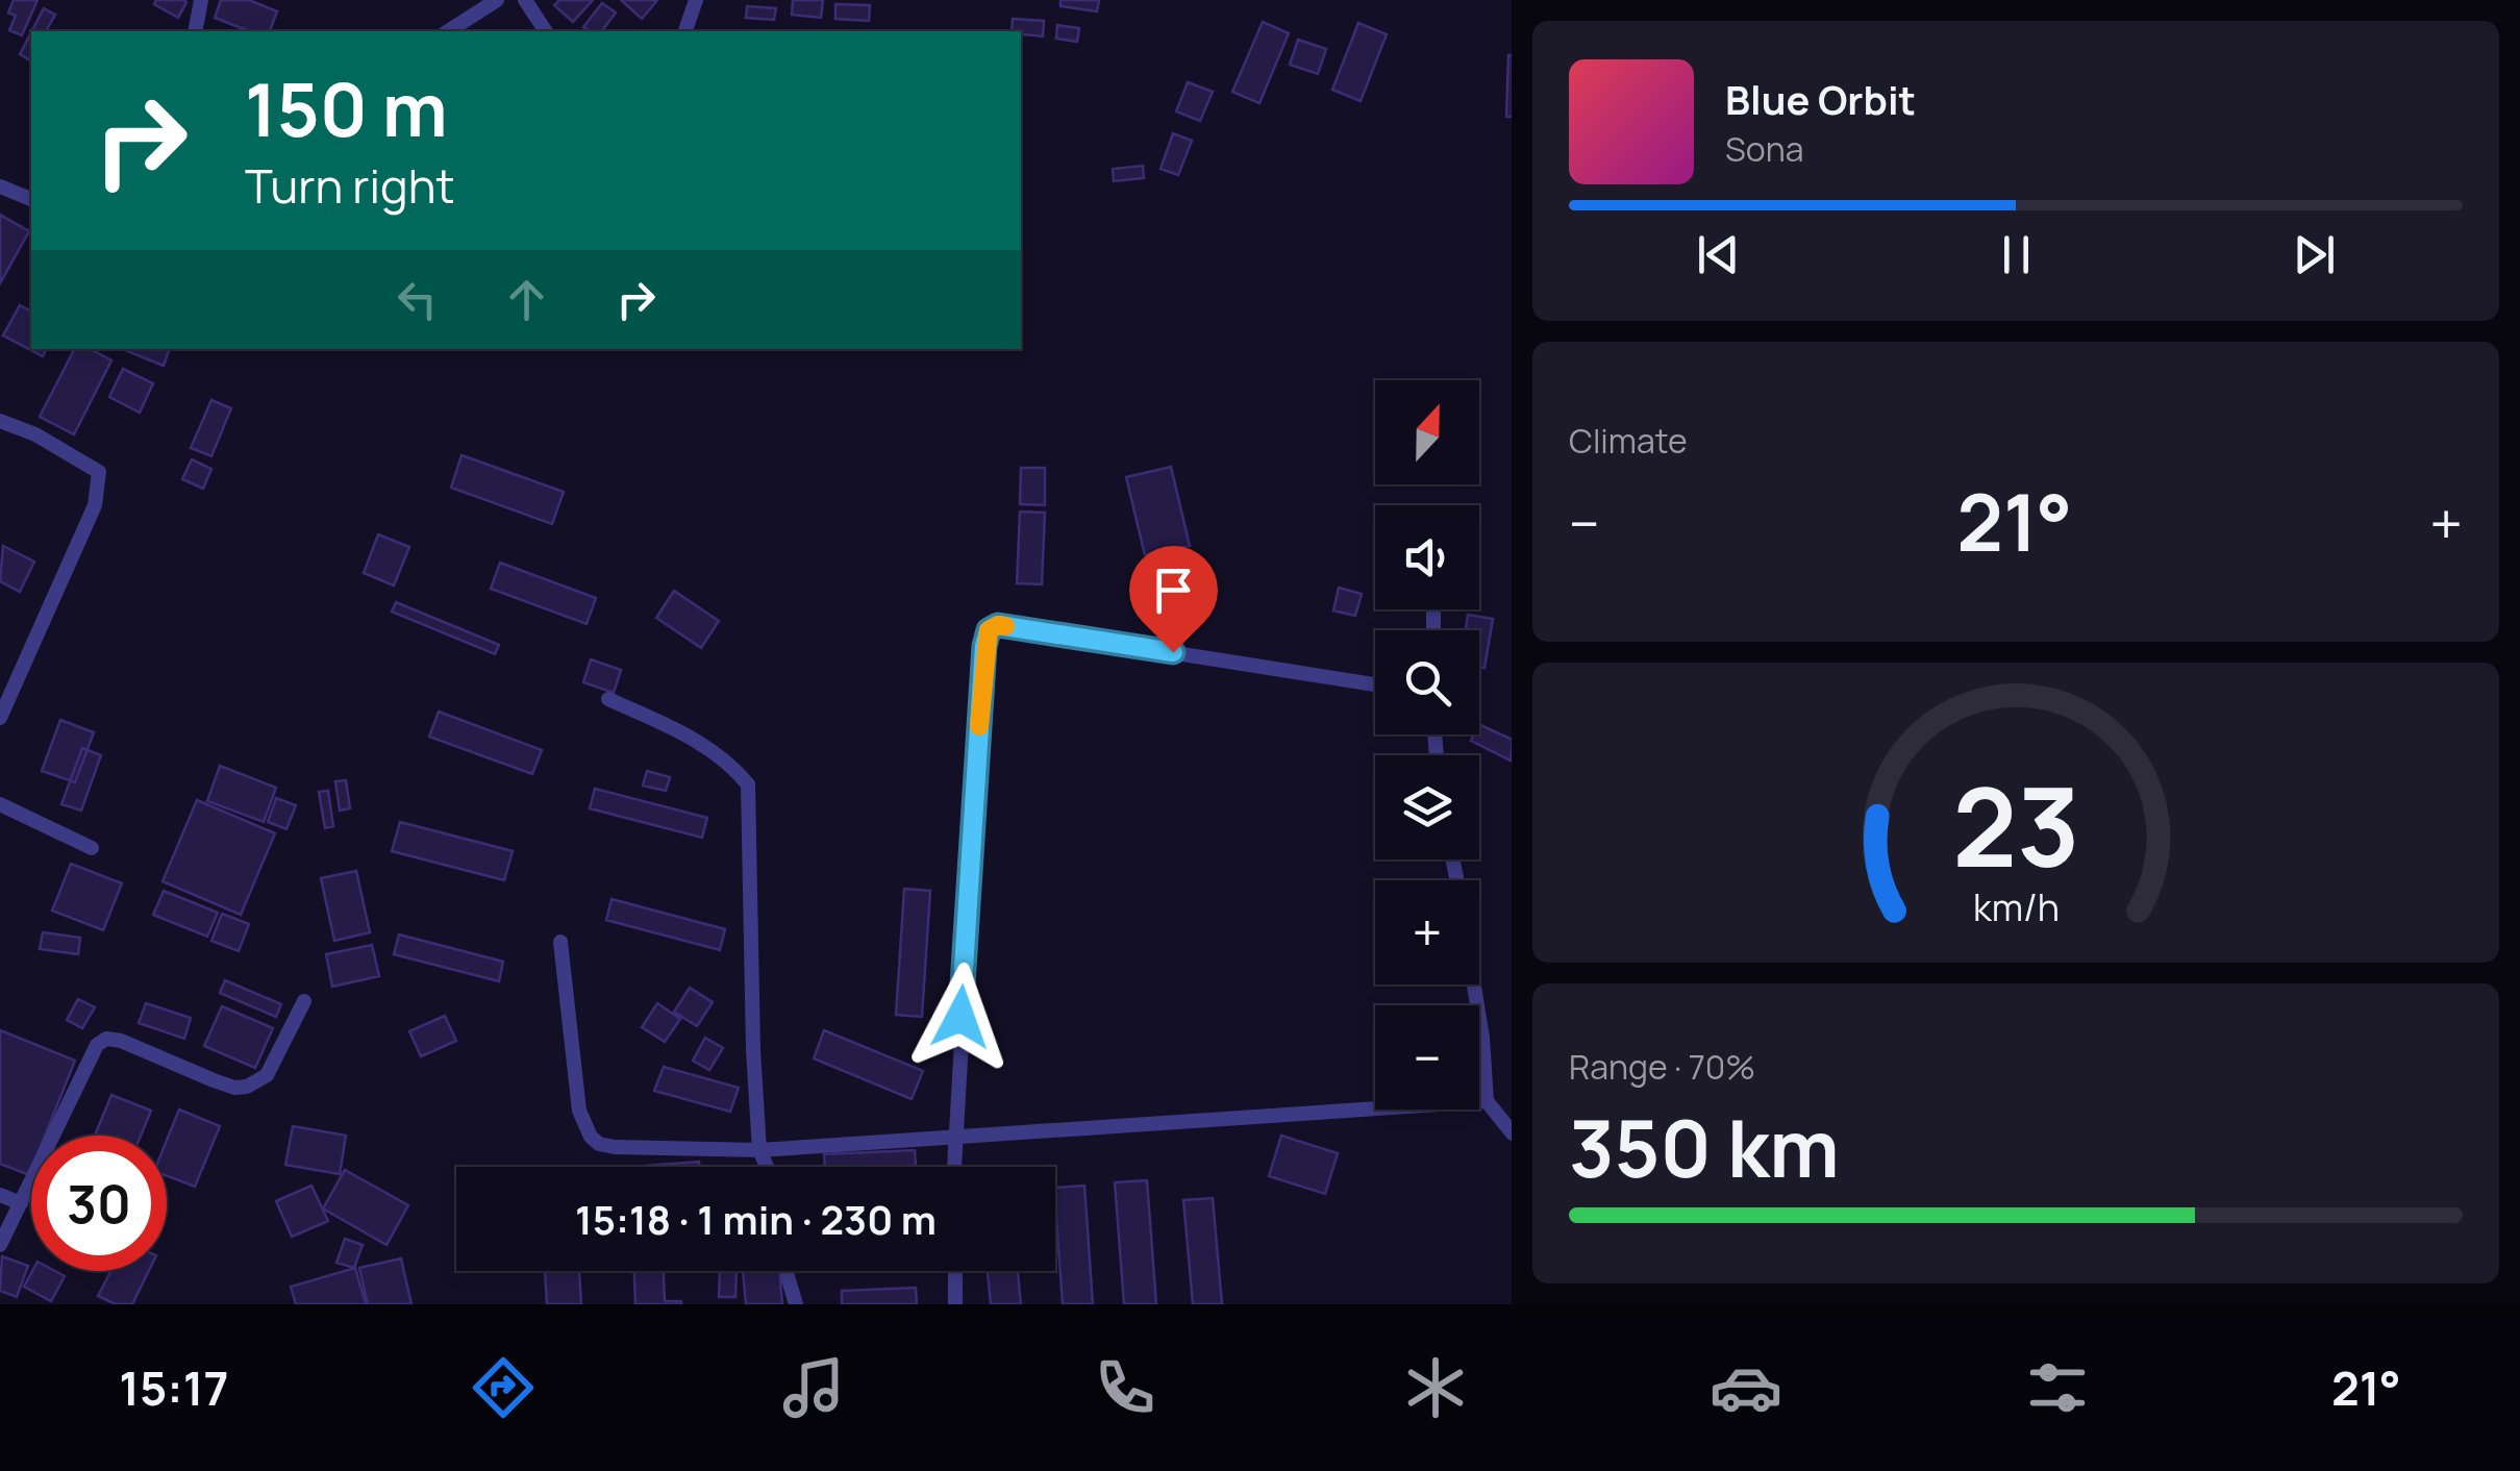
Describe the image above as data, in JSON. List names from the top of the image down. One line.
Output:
{"north":"top","page":{"turn":["150 m","Turn right"],"song":["Blue Orbit","Sona"],"tile":["Climate",["Range · 70%","350 km"]],"map_buttons":["+","−"],"heat":["−","21°","+"],"limit":"30","trip":"15:18 · 1 min · 230 m","tabs":["15:17","21°"],"gauge":["23","km/h"]}}
